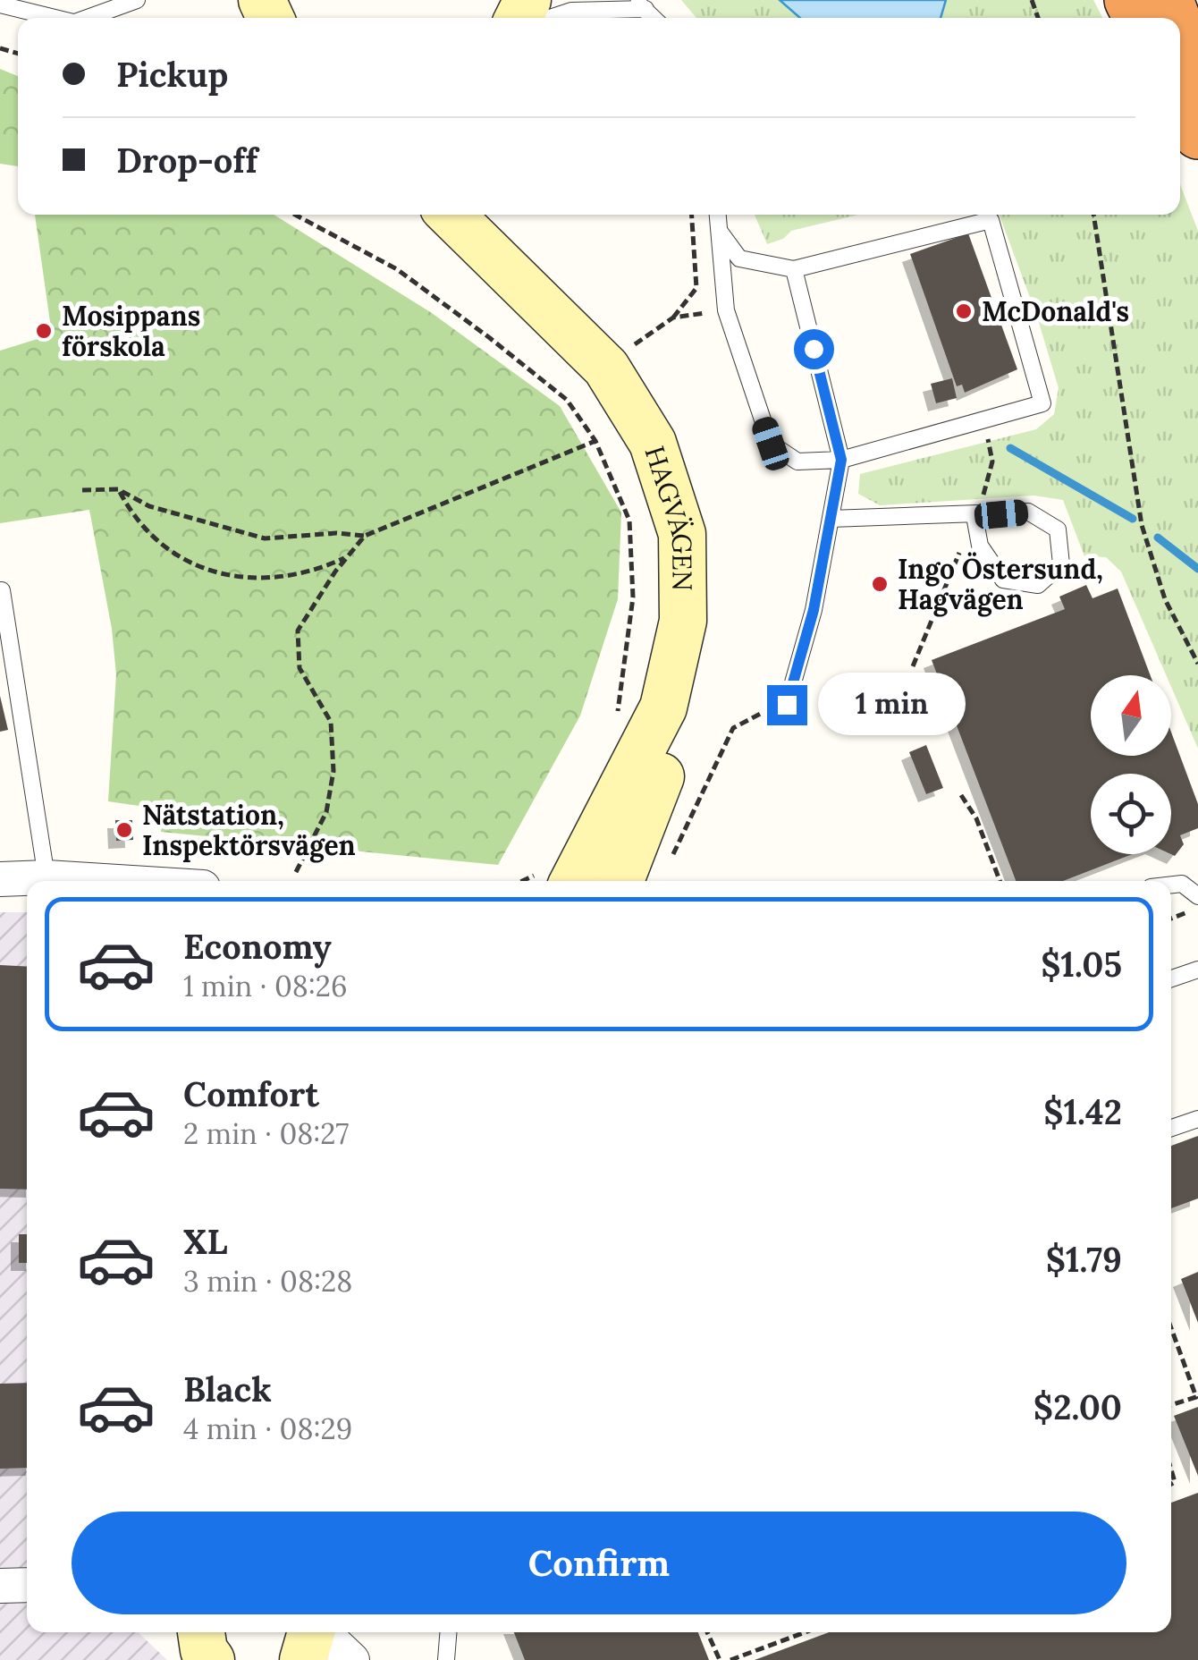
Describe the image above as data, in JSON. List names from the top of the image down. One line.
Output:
{"streets":{"street":["HAGVÄGEN"]},"places":["McDonald's","Mosippans förskola","Ingo Östersund, Hagvägen","Nätstation, Inspektörsvägen"],"north":"top","page":{"banner":["Pickup","Drop-off"],"bubble":"1 min","list":[{"name":"Economy","note":"1 min · 08:26","value":"$1.05"},{"name":"Comfort","note":"2 min · 08:27","value":"$1.42"},{"name":"XL","note":"3 min · 08:28","value":"$1.79"},{"name":"Black","note":"4 min · 08:29","value":"$2.00"}],"buttons":"Confirm"}}
